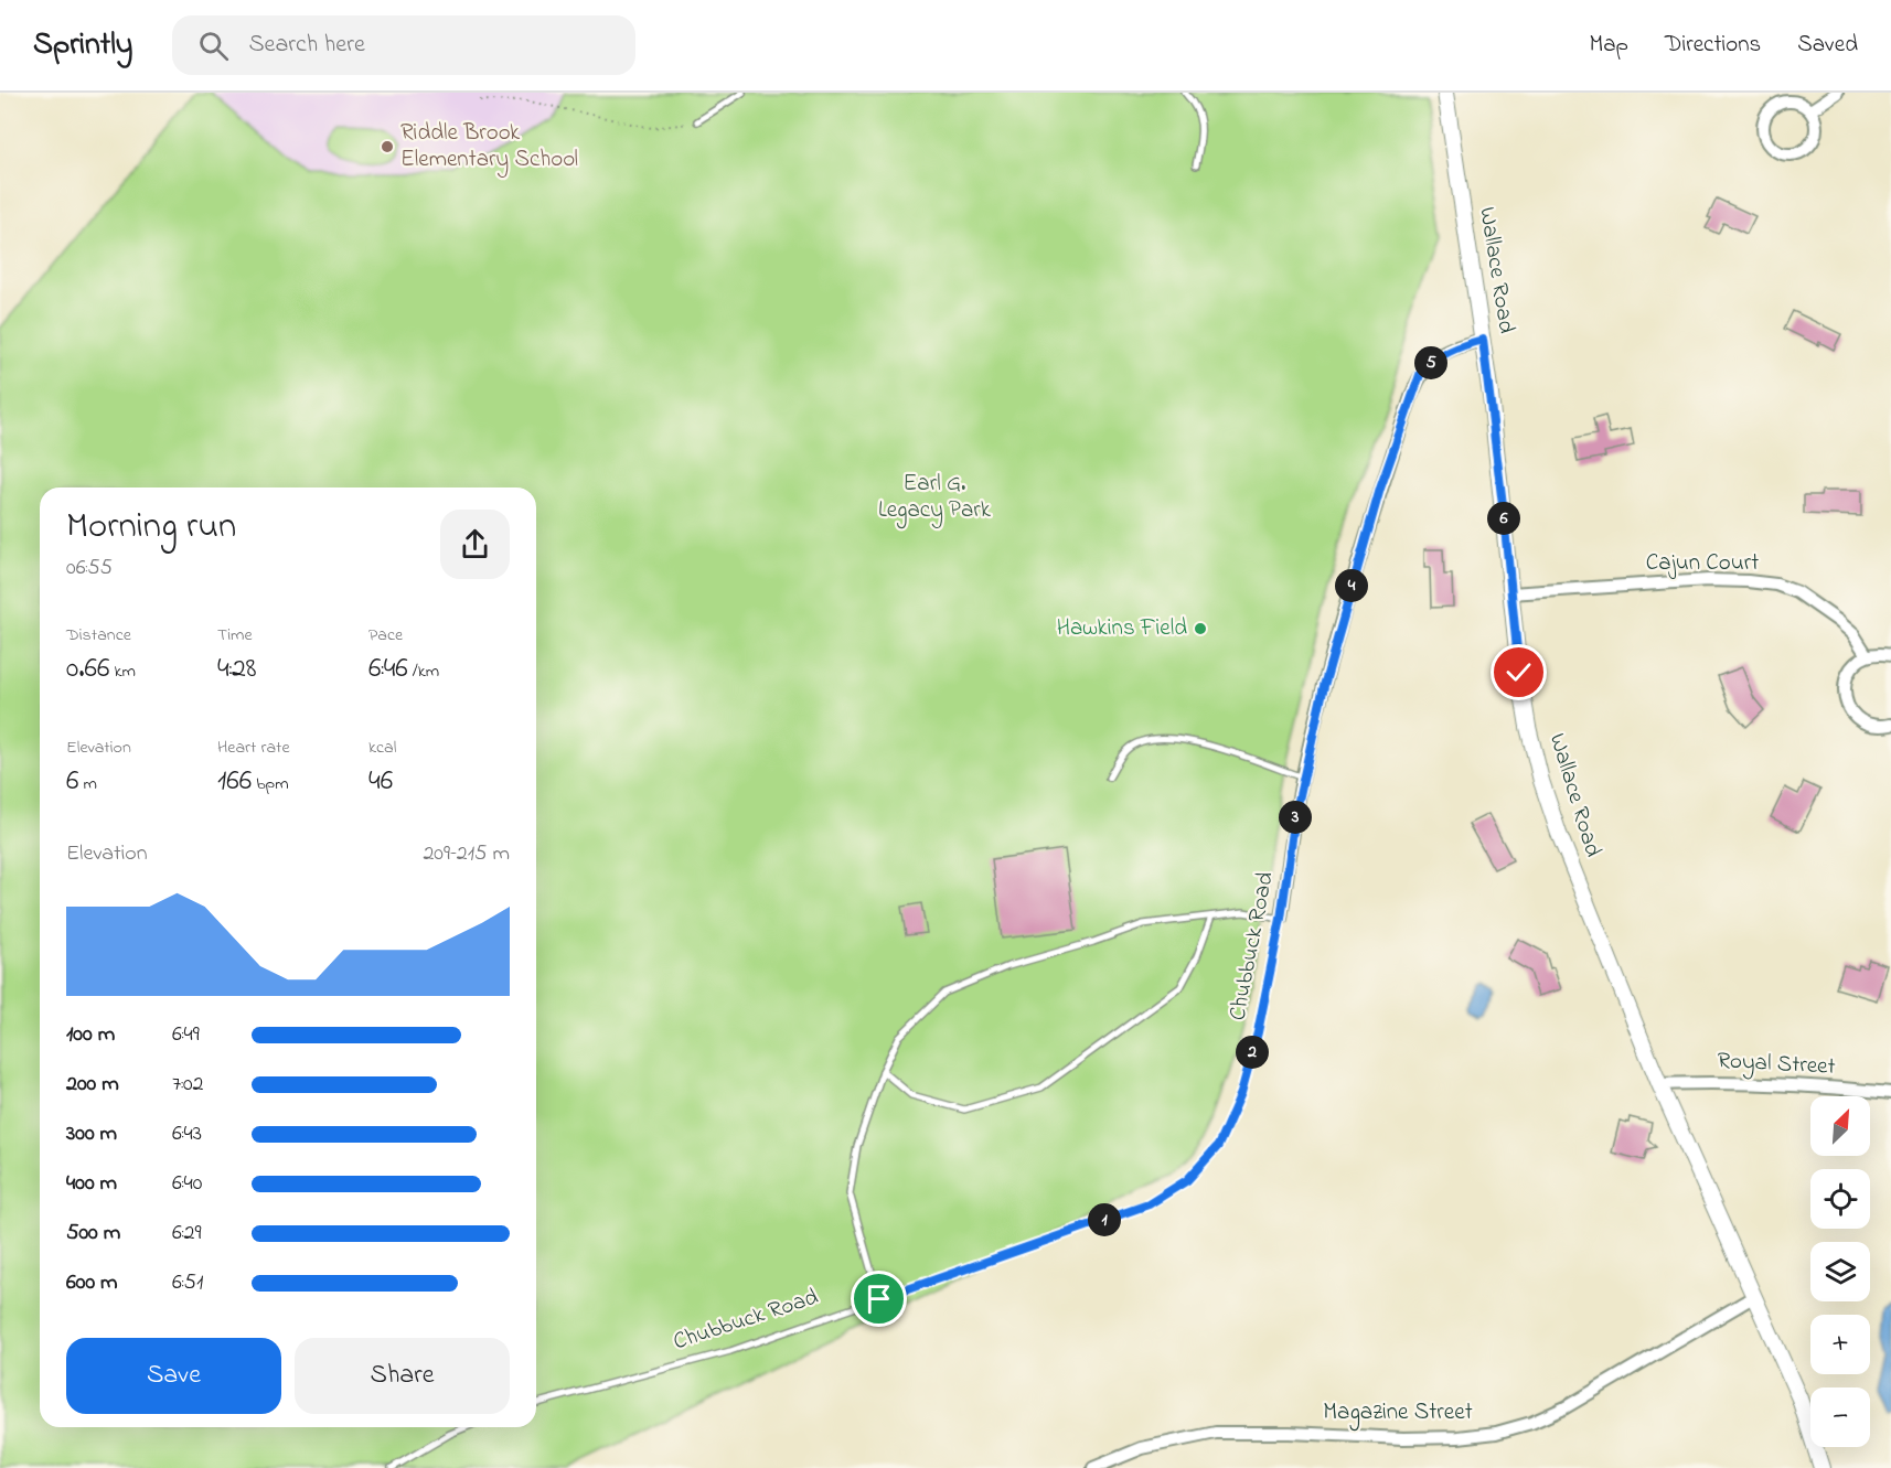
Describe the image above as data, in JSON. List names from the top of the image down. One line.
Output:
{"streets":{"street":["Wallace Road","Cajun Court","Chubbuck Road","Royal Street","Magazine Street"]},"crossings":[["Wallace Road","Cajun Court"],["Wallace Road","Chubbuck Road"],["Wallace Road","Royal Street"],["Wallace Road","Magazine Street"]],"parks":["Earl G. Legacy Park"],"places":["Riddle Brook Elementary School","Hawkins Field"],"north":"top right","page":{"header":"Sprintly","search":"Search here","nav":["Map","Directions","Saved"],"pins":["5","6","4","3","2","1"],"heading":["Morning run","06:55"],"stats":[["Distance","0.66 km"],["Time","4:28"],["Pace","6:46 /km"],["Elevation","6 m"],["Heart rate","166 bpm"],["kcal","46"]],"chart":["Elevation","209–215 m"],"list":[{"name":"100 m","note":"6:49"},{"name":"200 m","note":"7:02"},{"name":"300 m","note":"6:43"},{"name":"400 m","note":"6:40"},{"name":"500 m","note":"6:29"},{"name":"600 m","note":"6:51"}],"map_buttons":["+","−"],"buttons":["Save","Share"]}}
